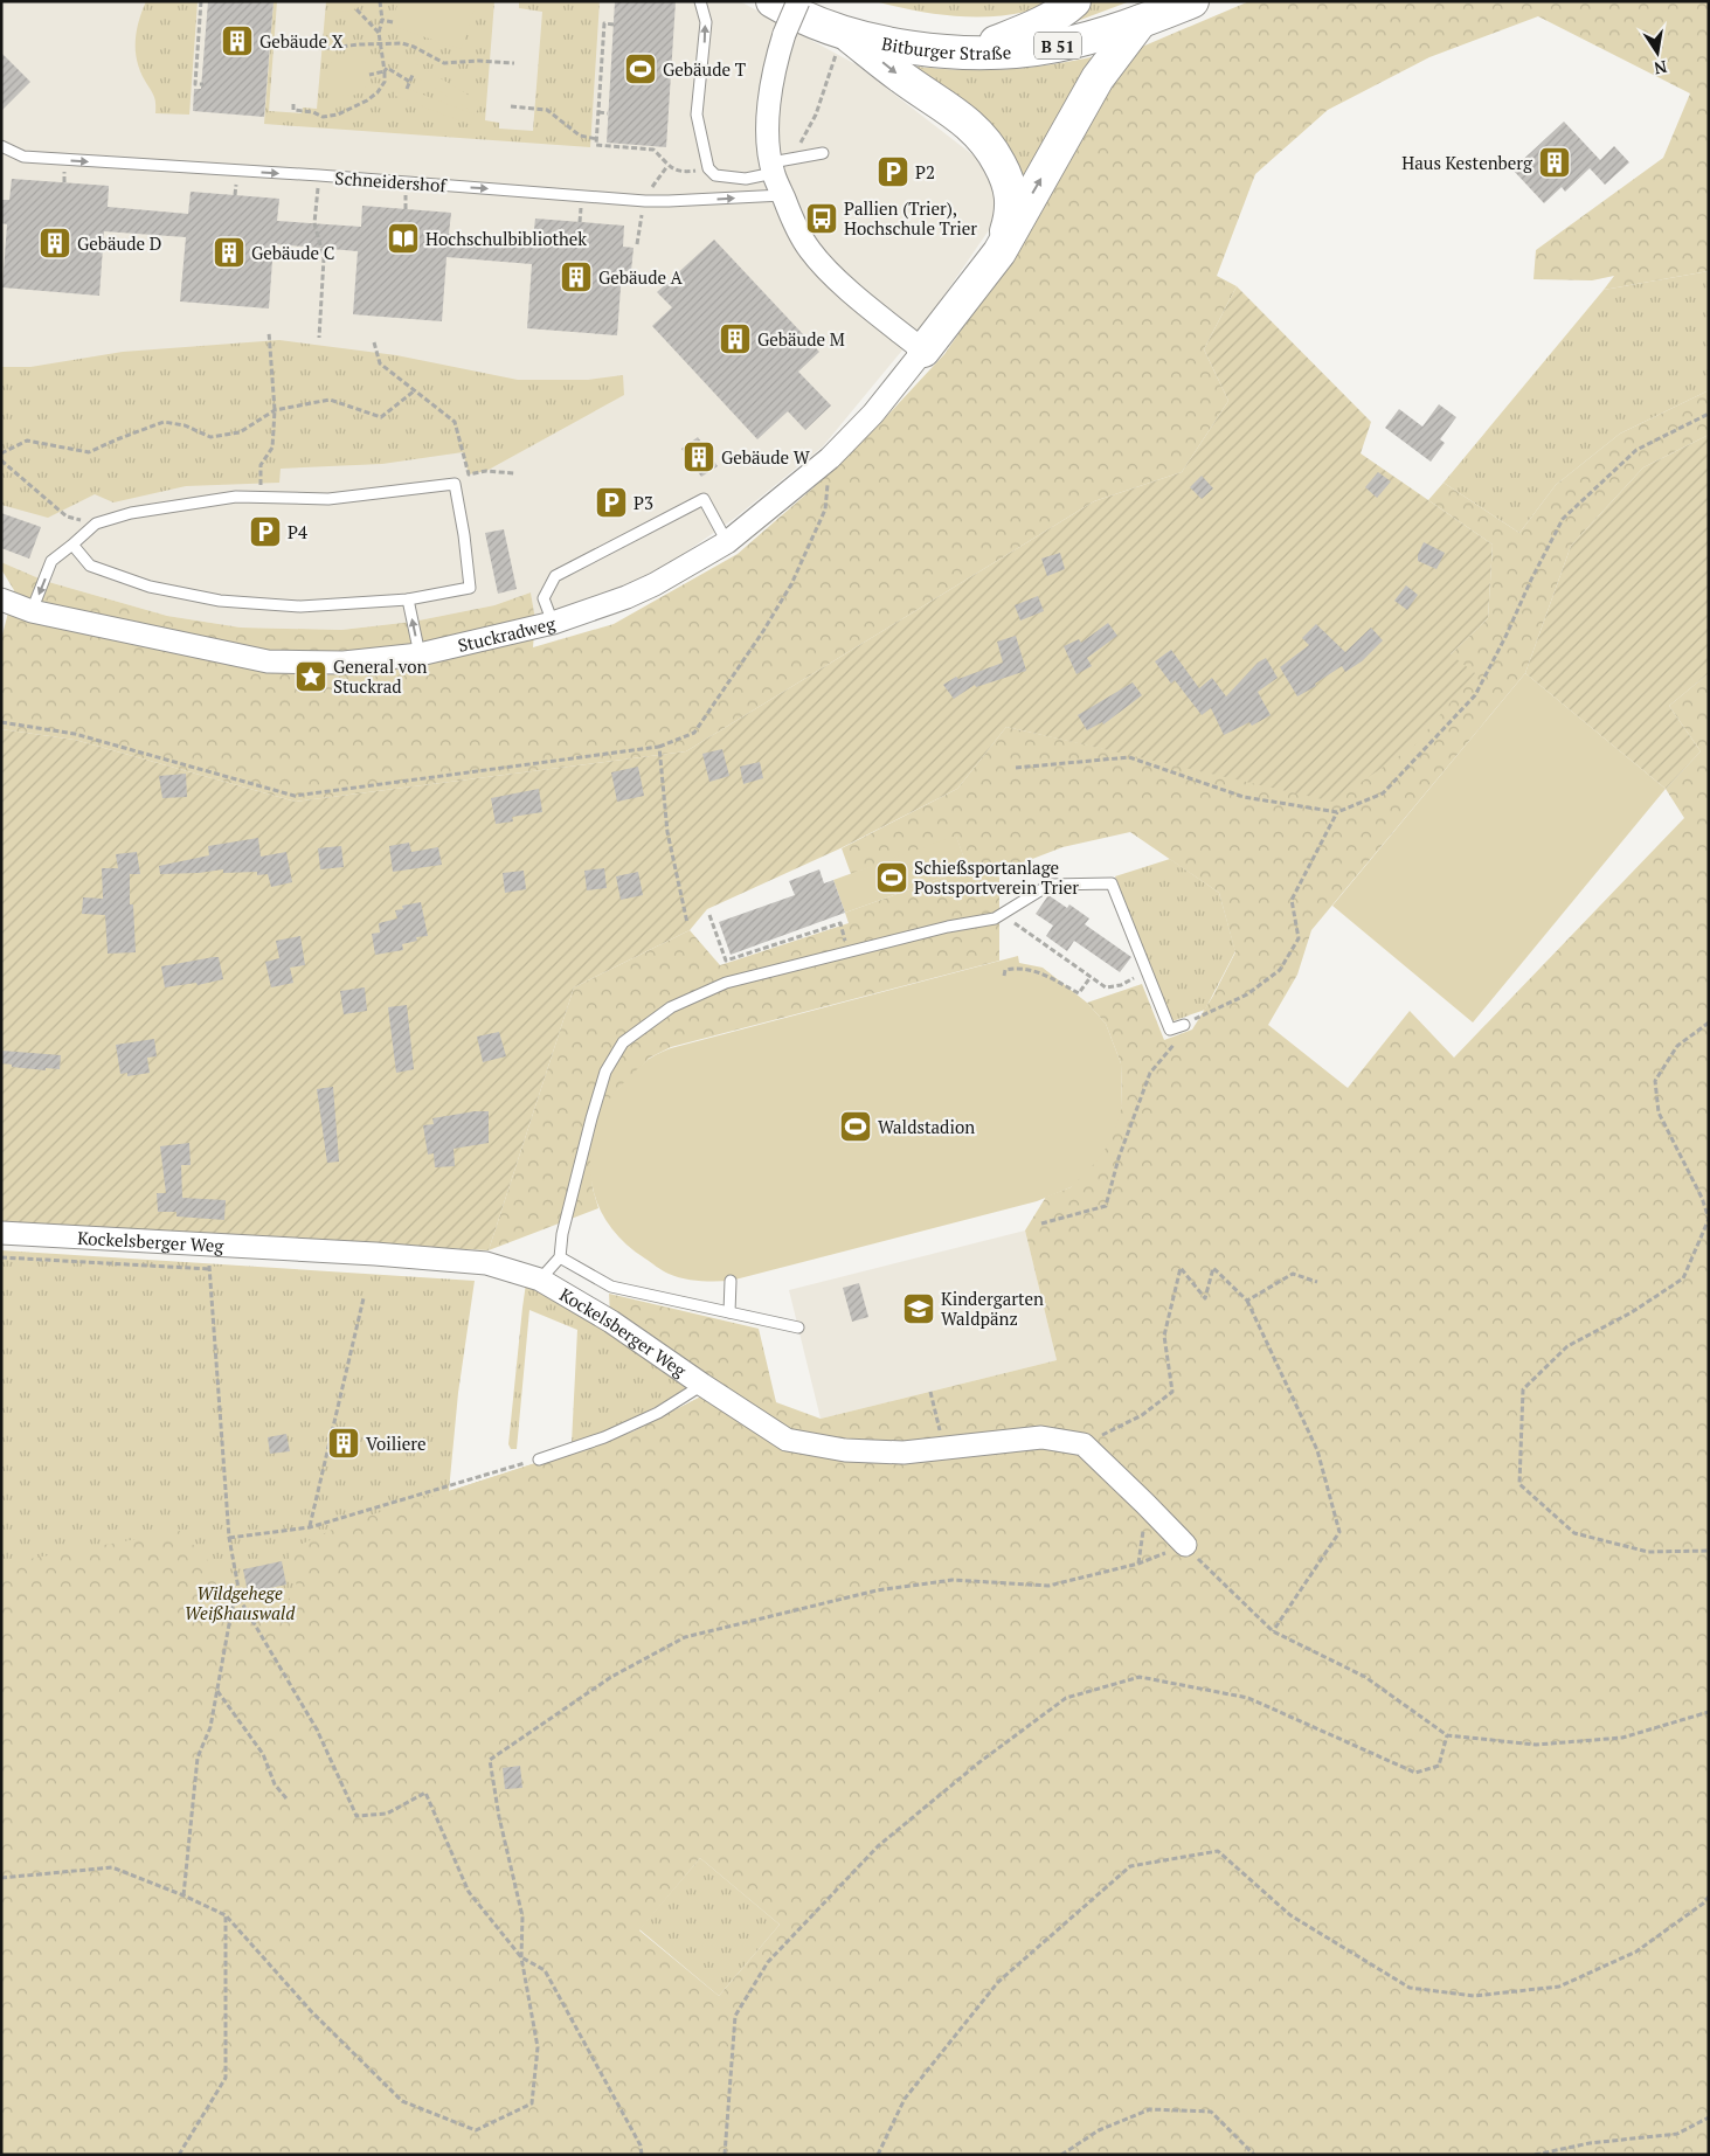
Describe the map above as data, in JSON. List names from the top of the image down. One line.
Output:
{"streets":{"main road":["Bitburger Straße","B 51"],"street":["Stuckradweg","Kockelsberger Weg"],"lane":["Schneidershof"]},"one_way":["Schneidershof"],"parks":["Wildgehege Weißhauswald"],"places":{"building":["Gebäude X","Haus Kestenberg","Gebäude D","Gebäude C","Gebäude A","Gebäude M","Gebäude W","Voiliere"],"sports":["Gebäude T","Schießsportanlage Postsportverein Trier","Waldstadion"],"parking":["P2","P3","P4"],"bus stop":["Pallien (Trier), Hochschule Trier"],"library":["Hochschulbibliothek"],"place":["General von Stuckrad"],"school or university":["Kindergarten Waldpänz"]},"north":"bottom"}
